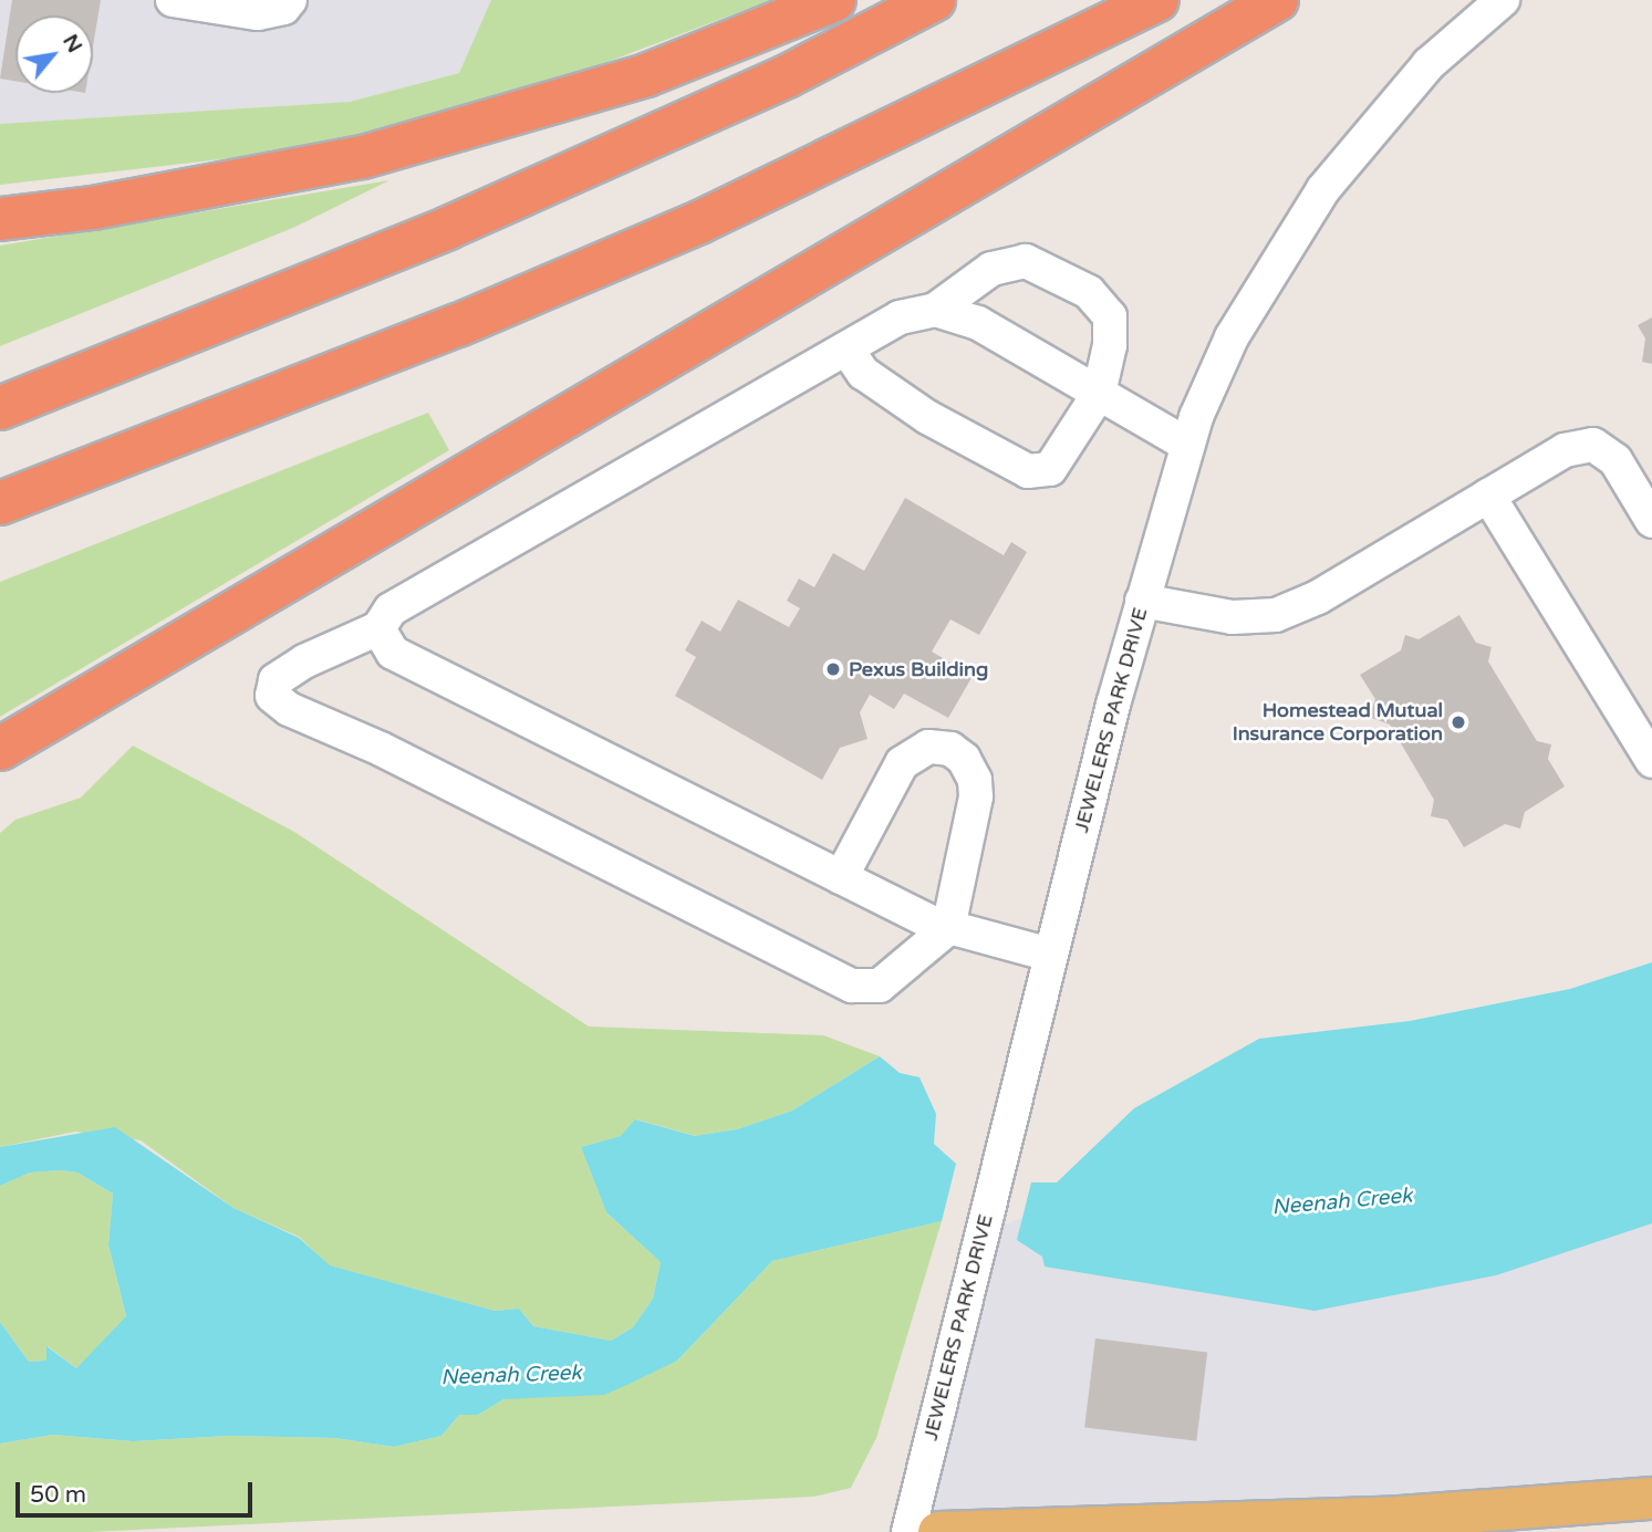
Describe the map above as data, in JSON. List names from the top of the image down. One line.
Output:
{"streets":{"street":["JEWELERS PARK DRIVE"]},"water":["Neenah Creek"],"places":["Pexus Building","Homestead Mutual Insurance Corporation"],"scale_bar":"50 m","north":"top right"}
